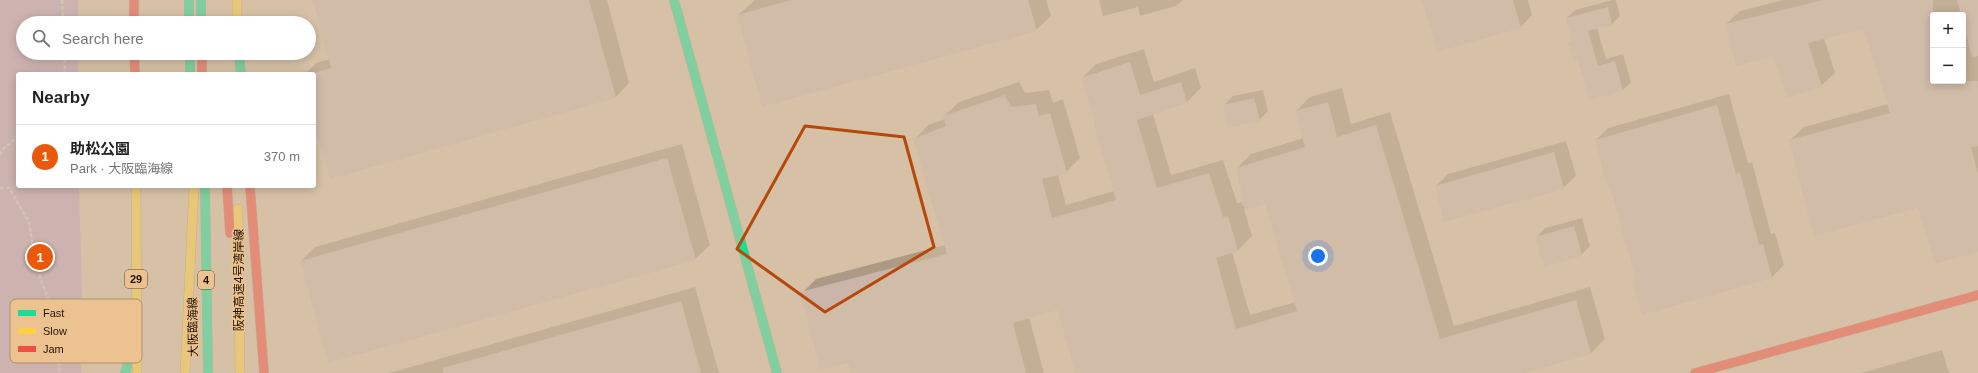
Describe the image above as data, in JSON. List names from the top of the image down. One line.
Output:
{"streets":{"main road":["29","4","阪神高速4号湾岸線","大阪臨海線"]},"legend":["Fast","Slow","Jam"],"page":{"map_buttons":["+","−"],"search":"Search here","heading":"Nearby","list":[{"mark":"1","name":"助松公園","note":"Park · 大阪臨海線","value":"370 m"}],"pins":"1"}}
